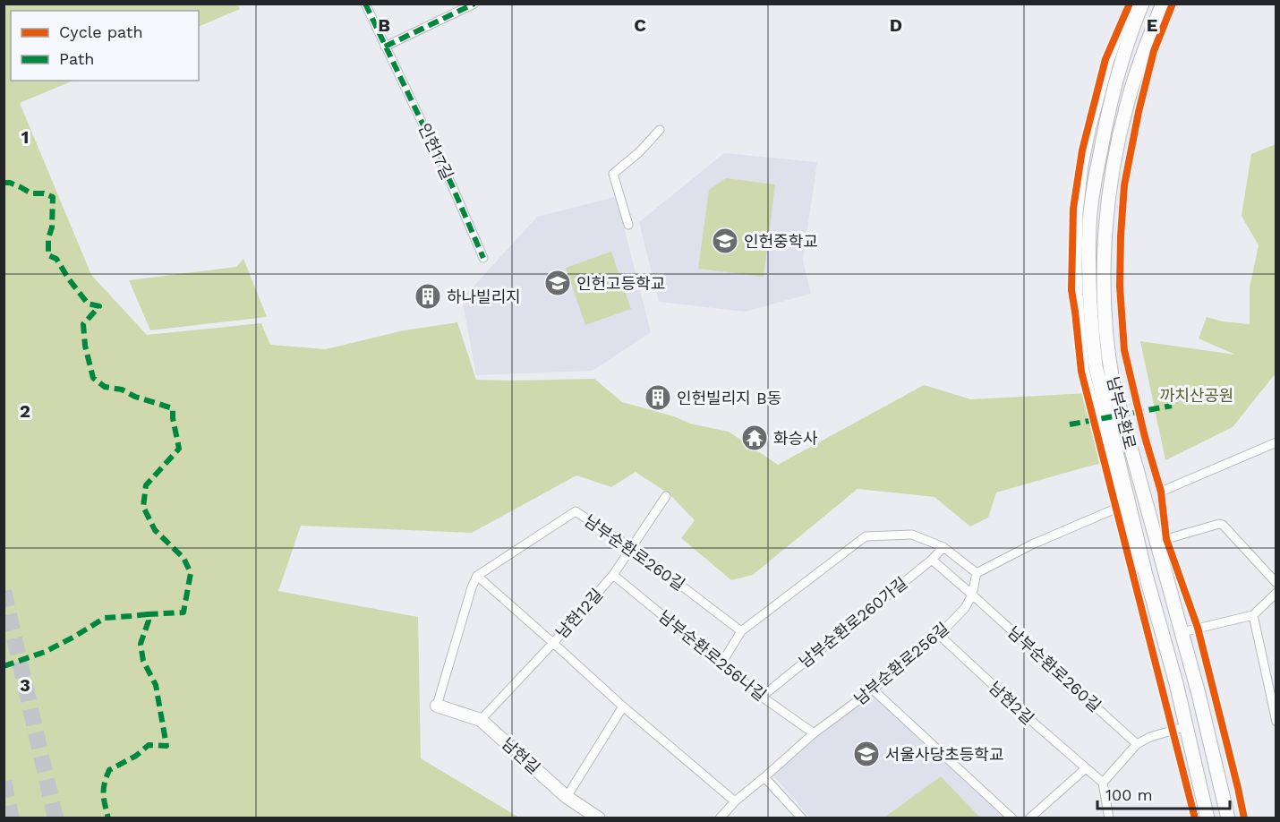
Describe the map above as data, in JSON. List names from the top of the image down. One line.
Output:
{"streets":{"main road":["남부순환로"],"street":["인헌17길","남부순환로260길","남현12길","남부순환로260가길","남부순환로256나길","남부순환로256길","남현2길","남현길"]},"crossings":[["남부순환로260길","남현12길"],["남부순환로260길","남부순환로260가길"],["남부순환로260길","남부순환로256길"],["남현12길","남부순환로256나길"],["남현12길","남현길"],["남부순환로260가길","남부순환로256나길"],["남부순환로256나길","남부순환로256길"],["남부순환로256길","남현2길"]],"parks":["까치산공원"],"places":{"school or university":["인헌중학교","인헌고등학교","서울사당초등학교"],"building":["하나빌리지","인헌빌리지 B동"],"temple":["화승사"]},"legend":["Cycle path","Path"],"scale_bar":"100 m","grid":{"columns":["B","C","D","E"],"rows":["1","2","3"]}}
